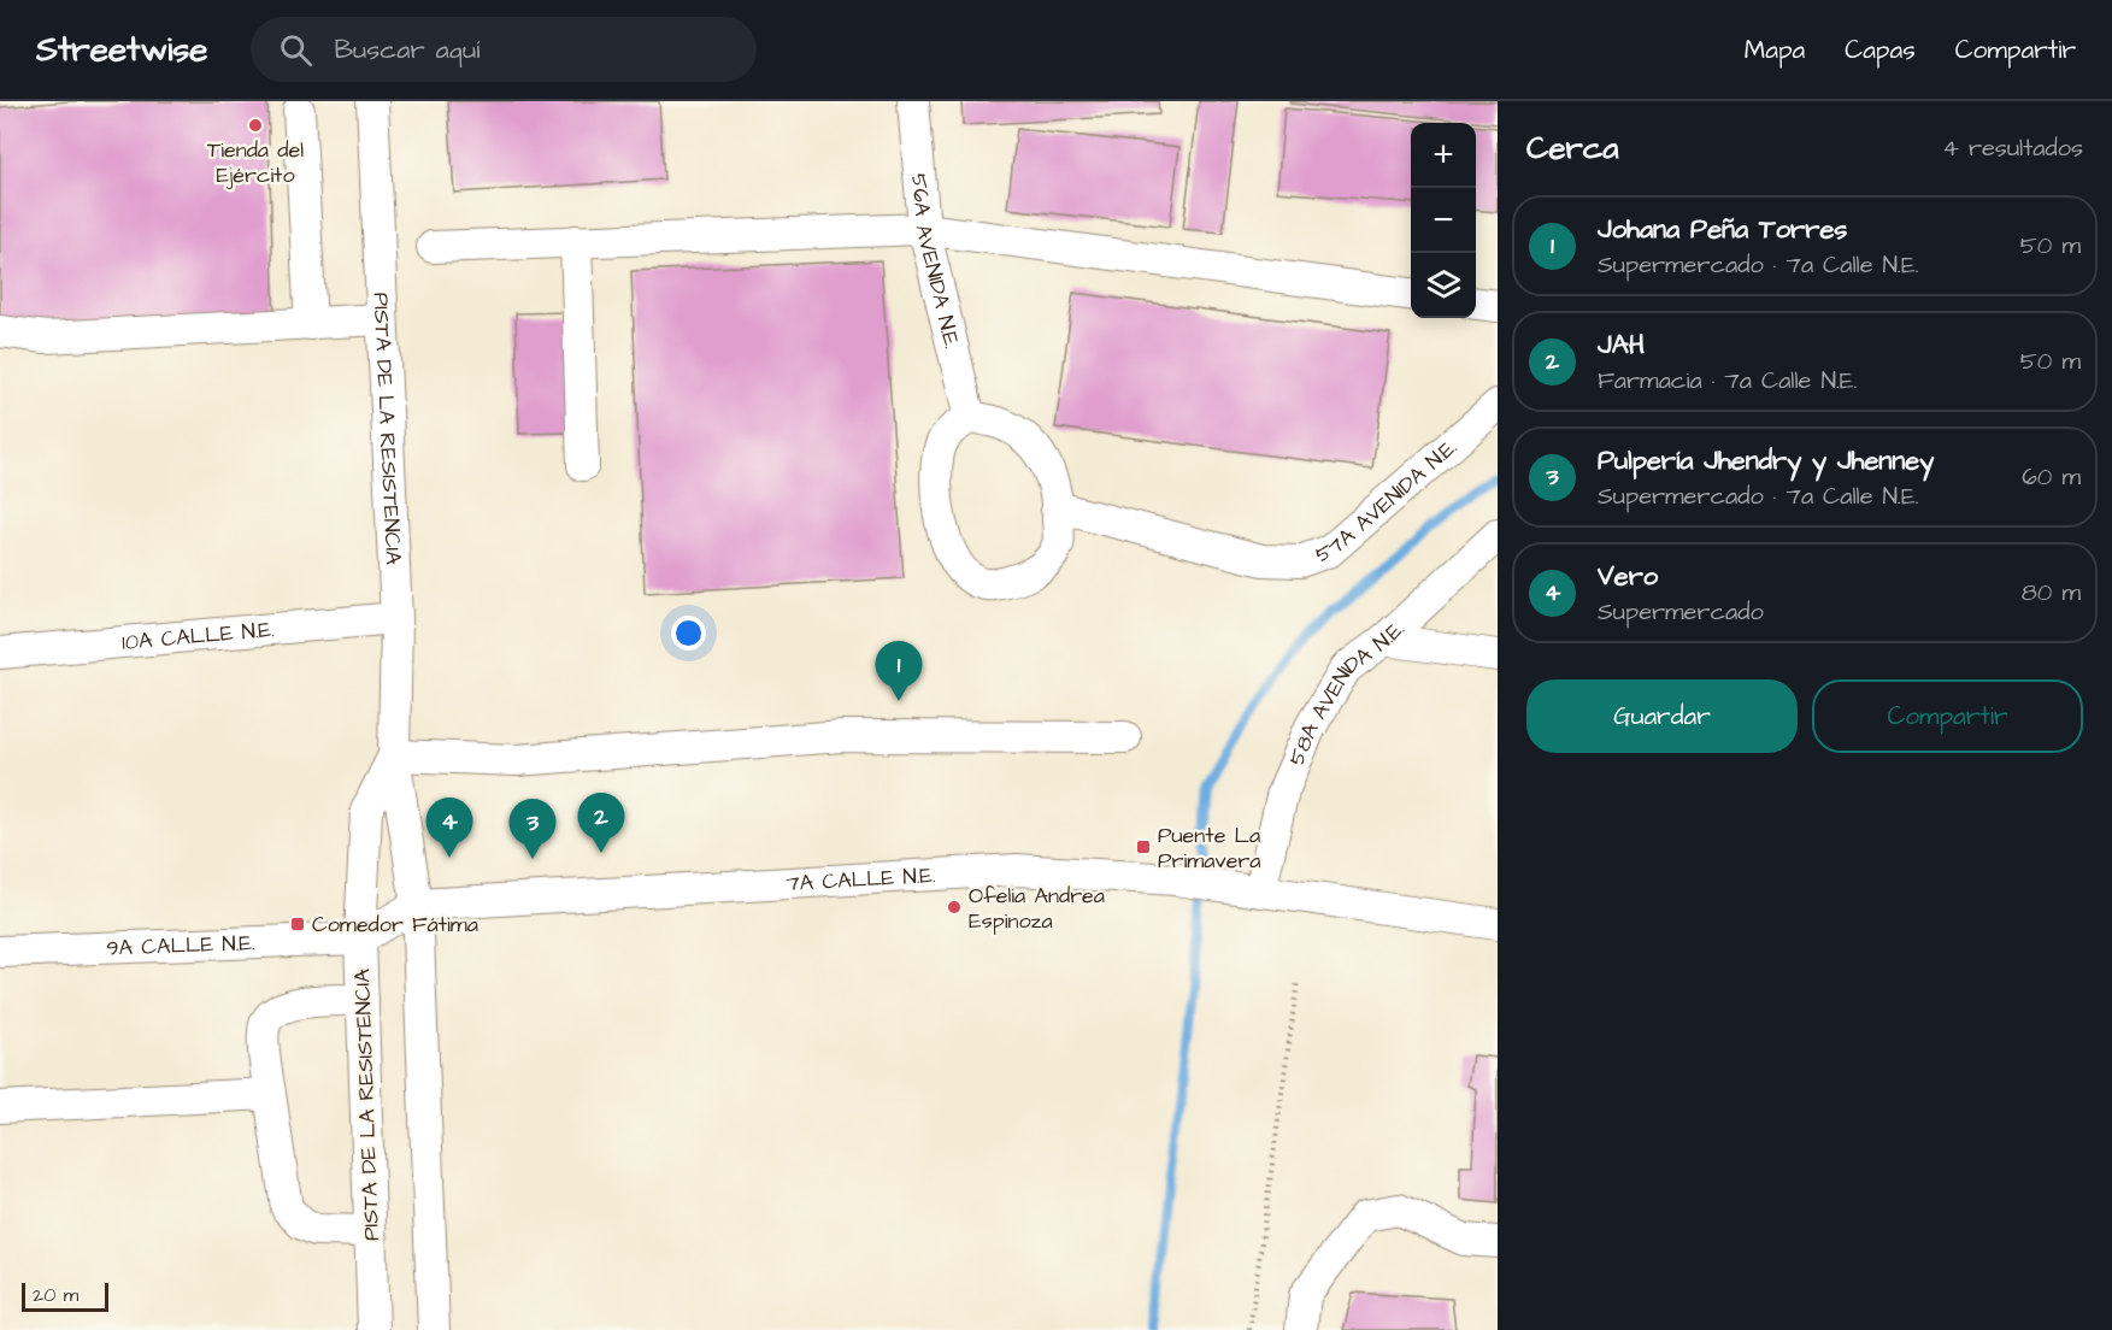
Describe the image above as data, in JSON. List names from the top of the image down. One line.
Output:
{"streets":{"street":["56A AVENIDA N.E.","PISTA DE LA RESISTENCIA","57A AVENIDA N.E.","10A CALLE N.E.","58A AVENIDA N.E.","7A CALLE N.E.","9A CALLE N.E."]},"crossings":[["56A AVENIDA N.E.","57A AVENIDA N.E."],["PISTA DE LA RESISTENCIA","10A CALLE N.E."],["PISTA DE LA RESISTENCIA","7A CALLE N.E."],["PISTA DE LA RESISTENCIA","9A CALLE N.E."],["58A AVENIDA N.E.","7A CALLE N.E."],["7A CALLE N.E.","9A CALLE N.E."]],"places":{"other":["Tienda del Ejército","Ofelia Andrea Espinoza"],"transit":["Puente La Primavera","Comedor Fátima"]},"scale_bar":"20 m","page":{"header":"Streetwise","search":"Buscar aquí","nav":["Mapa","Capas","Compartir"],"heading":["Cerca","4 resultados"],"map_buttons":["+","−"],"list":[{"mark":"1","name":"Johana Peña Torres","note":"Supermercado · 7a Calle N.E.","value":"50 m"},{"mark":"2","name":"JAH","note":"Farmacia · 7a Calle N.E.","value":"50 m"},{"mark":"3","name":"Pulpería Jhendry y Jhenney","note":"Supermercado · 7a Calle N.E.","value":"60 m"},{"mark":"4","name":"Vero","note":"Supermercado","value":"80 m"}],"pins":["1","2","4","3"],"buttons":["Guardar","Compartir"],"scale":"20 m"}}
